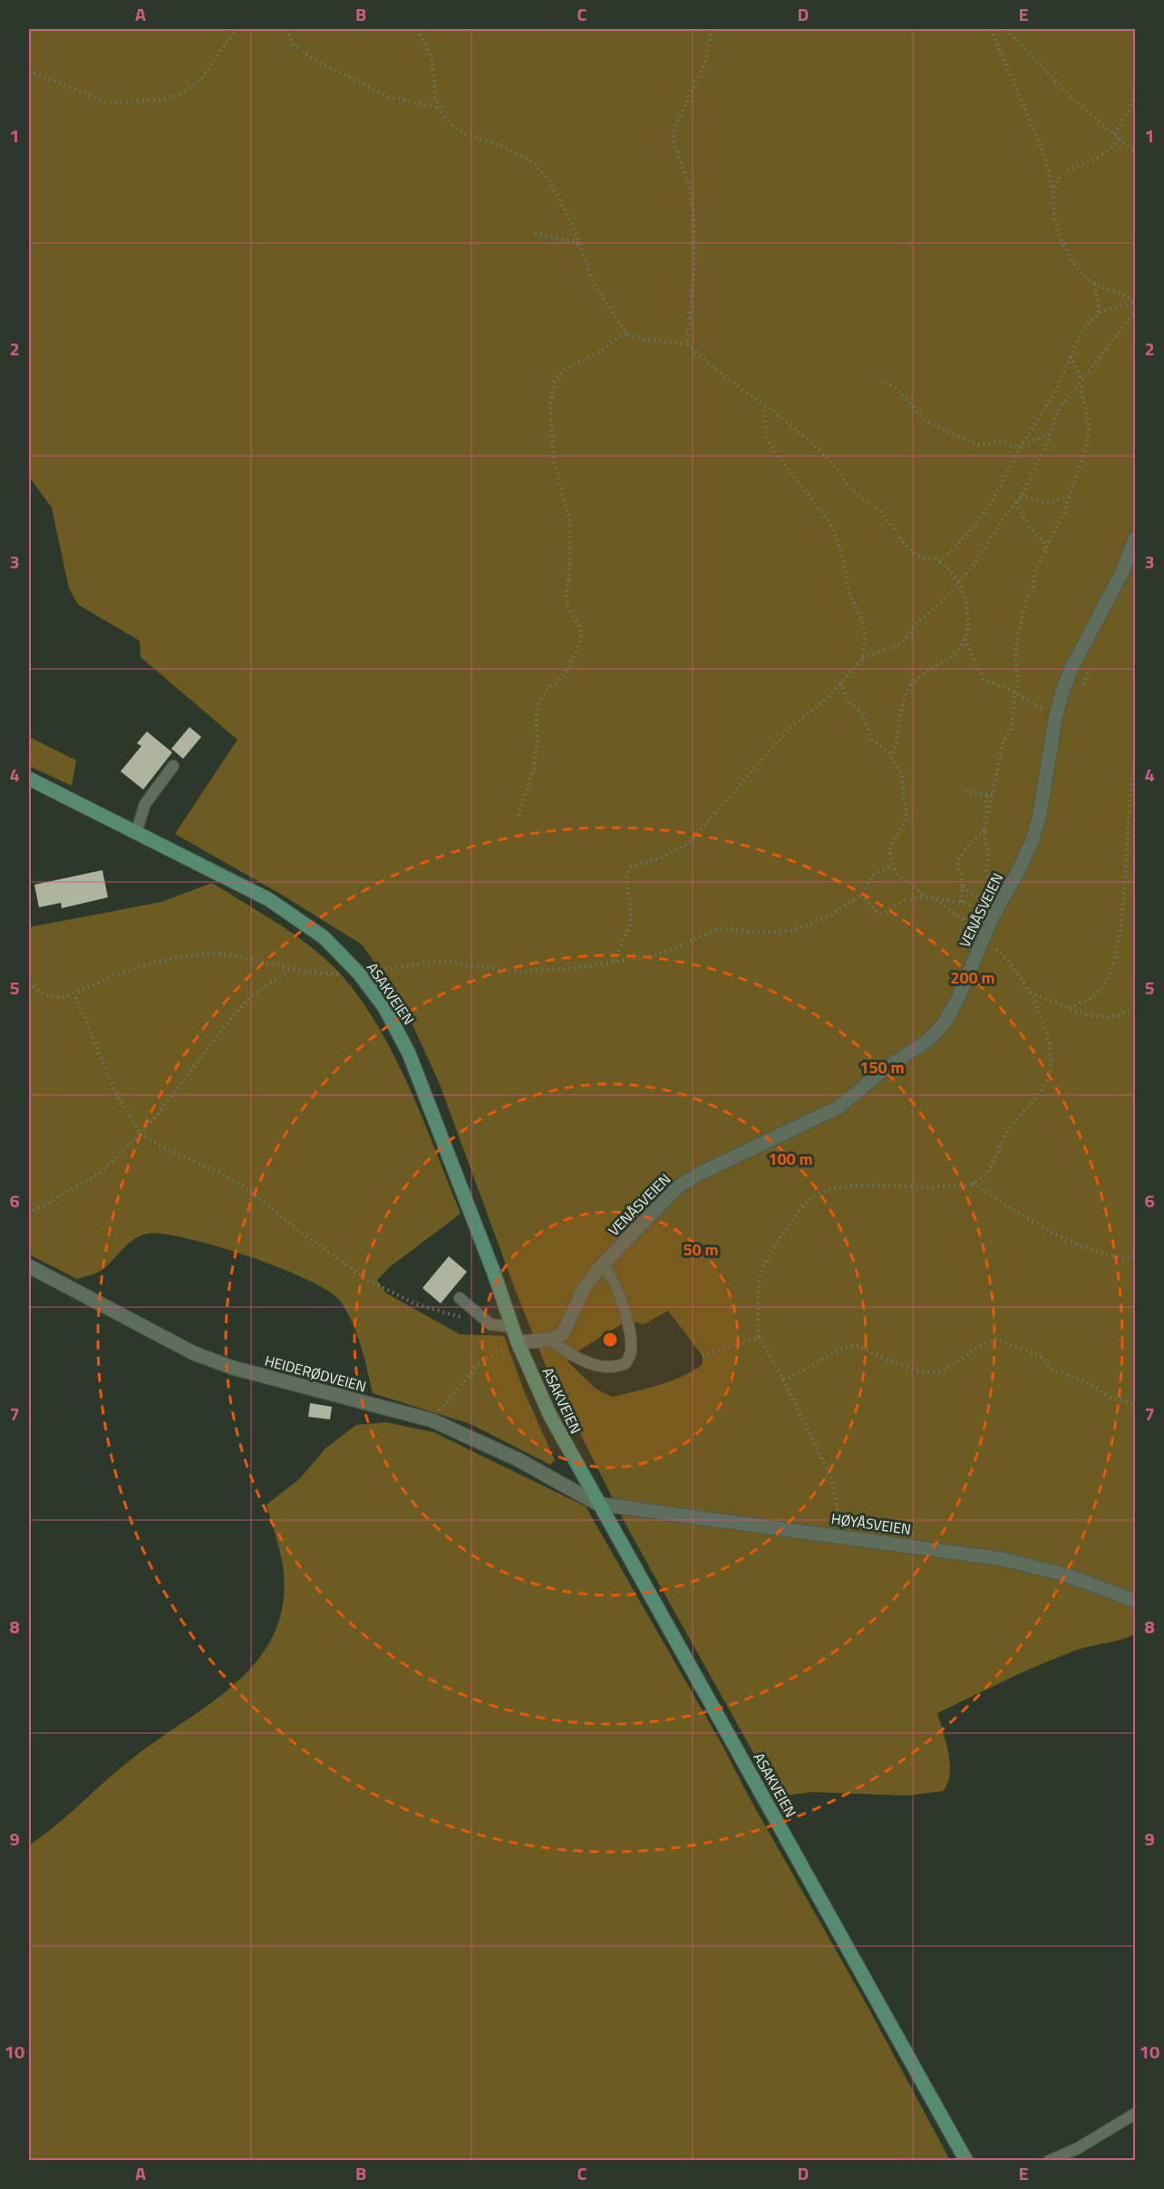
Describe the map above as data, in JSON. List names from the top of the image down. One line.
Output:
{"streets":{"main road":["ASAKVEIEN"],"street":["VENÅSVEIEN","HEIDERØDVEIEN","HØYÅSVEIEN"]},"crossings":[["ASAKVEIEN","HEIDERØDVEIEN"],["ASAKVEIEN","HØYÅSVEIEN"],["HEIDERØDVEIEN","HØYÅSVEIEN"]],"grid":{"columns":["A","B","C","D","E"],"rows":["1","2","3","4","5","6","7","8","9","10"]},"rings":["200 m","150 m","100 m","50 m"]}
